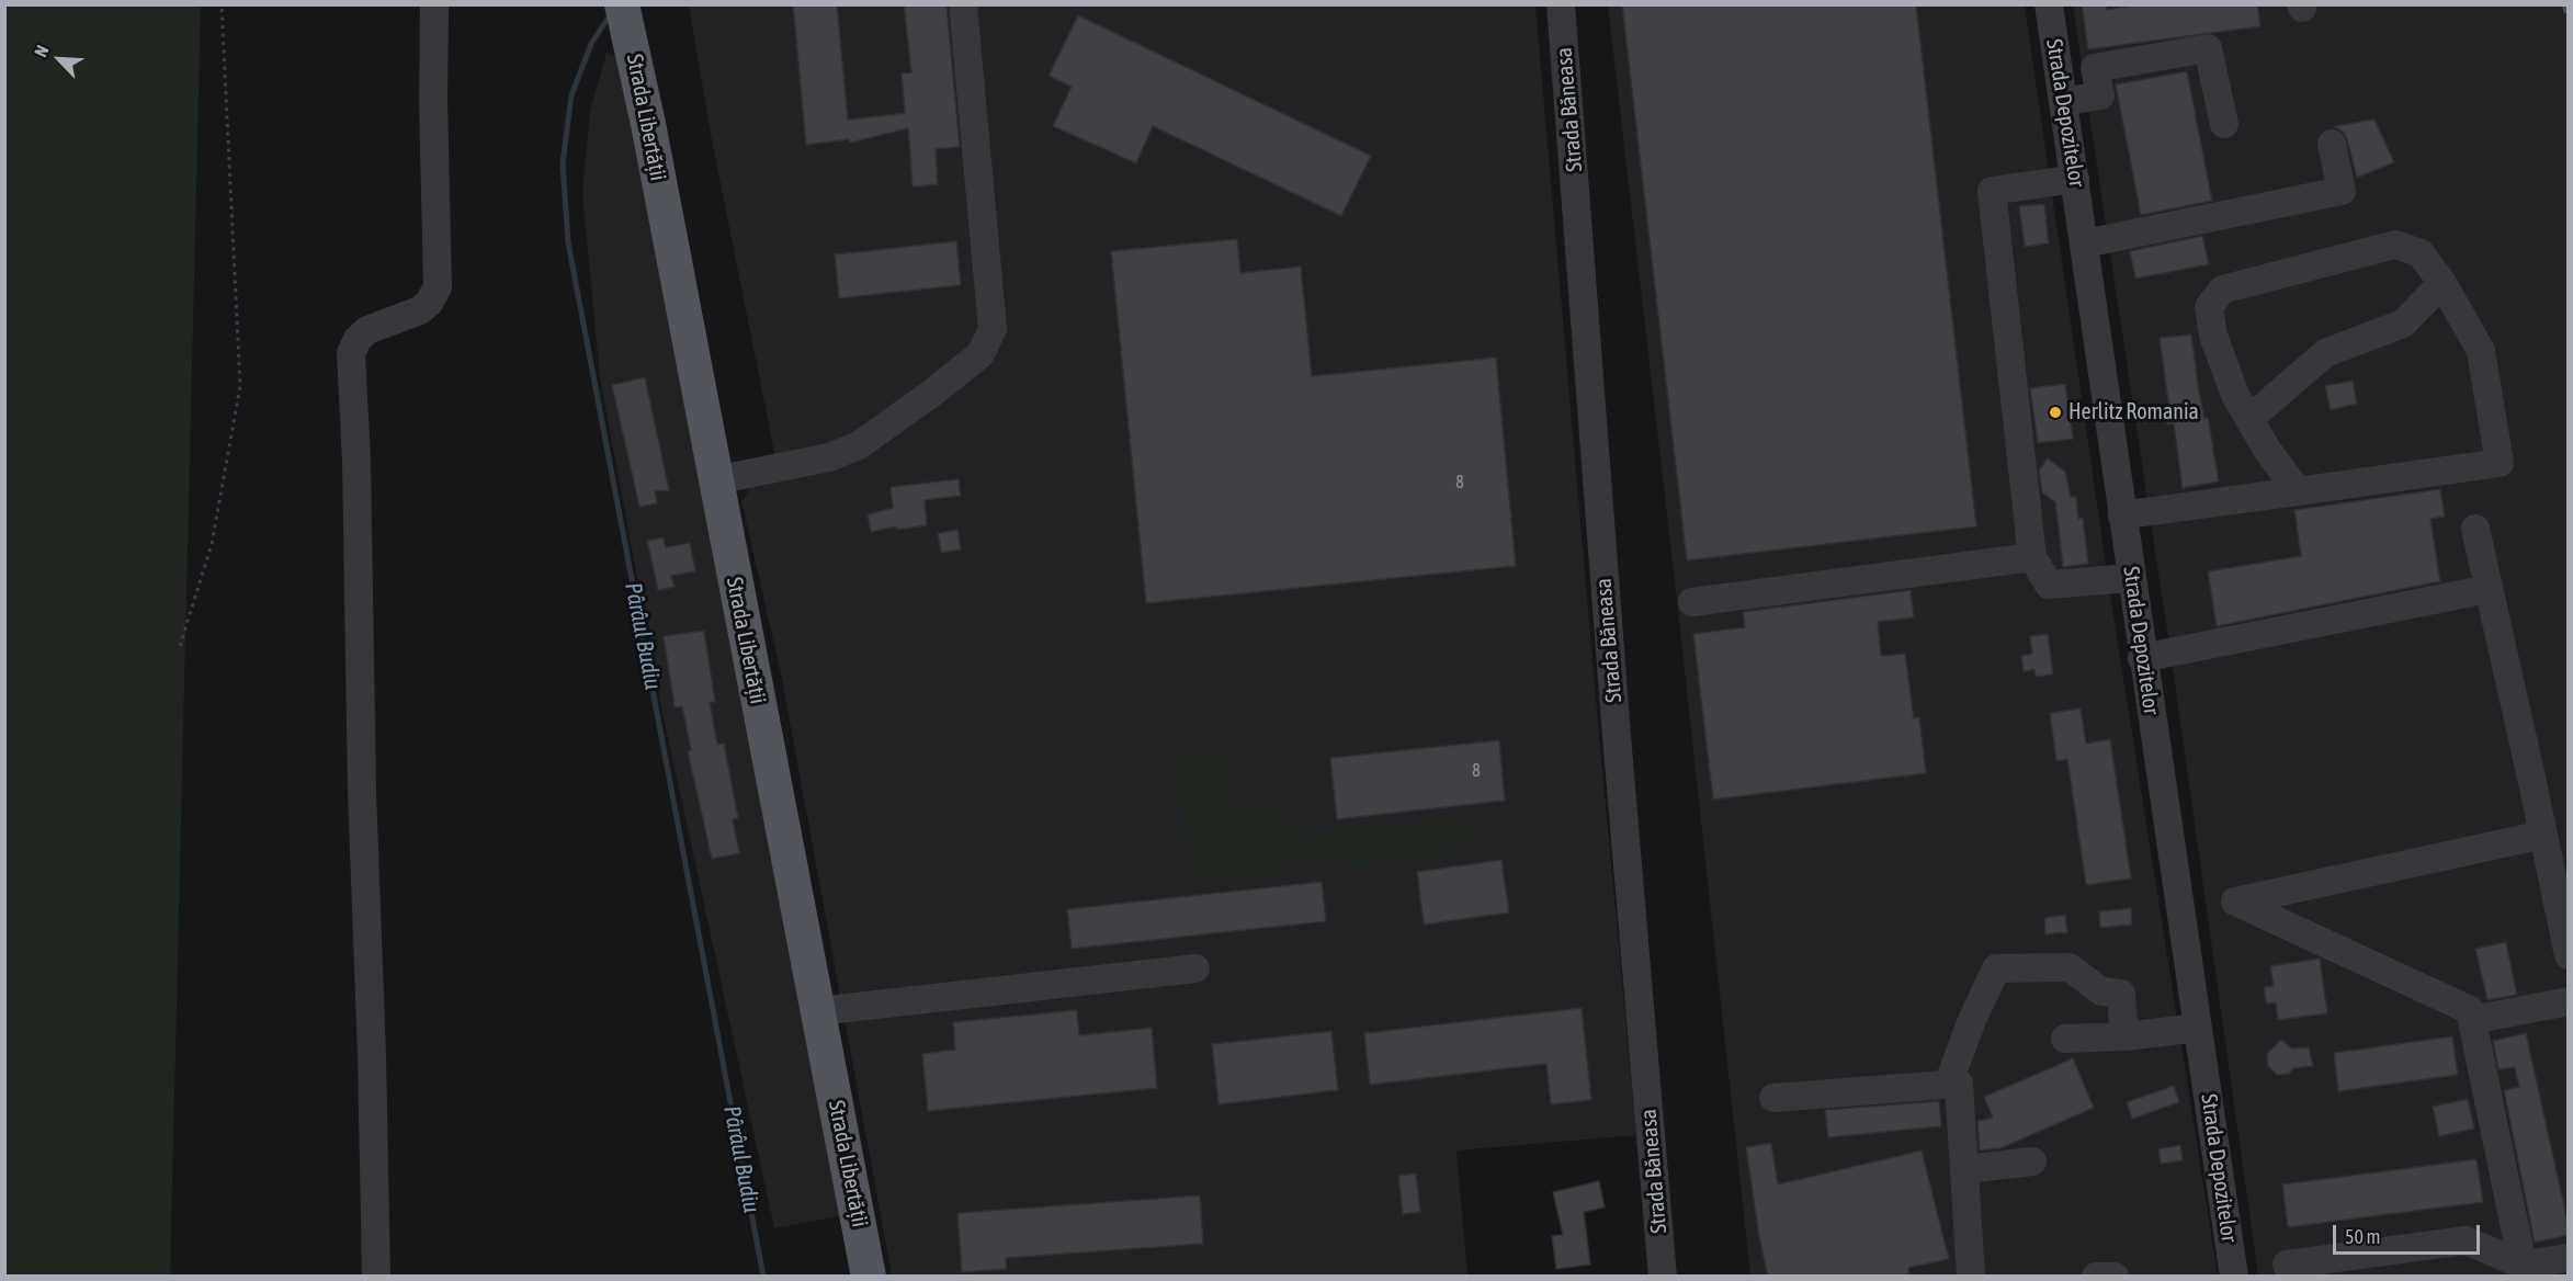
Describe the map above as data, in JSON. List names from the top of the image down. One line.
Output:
{"streets":{"main road":["Strada Libertății"],"street":["Strada Băneasa","Strada Depozitelor"]},"water":["Pârâul Budiu"],"places":["Herlitz Romania"],"house_numbers":["8","8"],"scale_bar":"50 m","north":"top left"}
